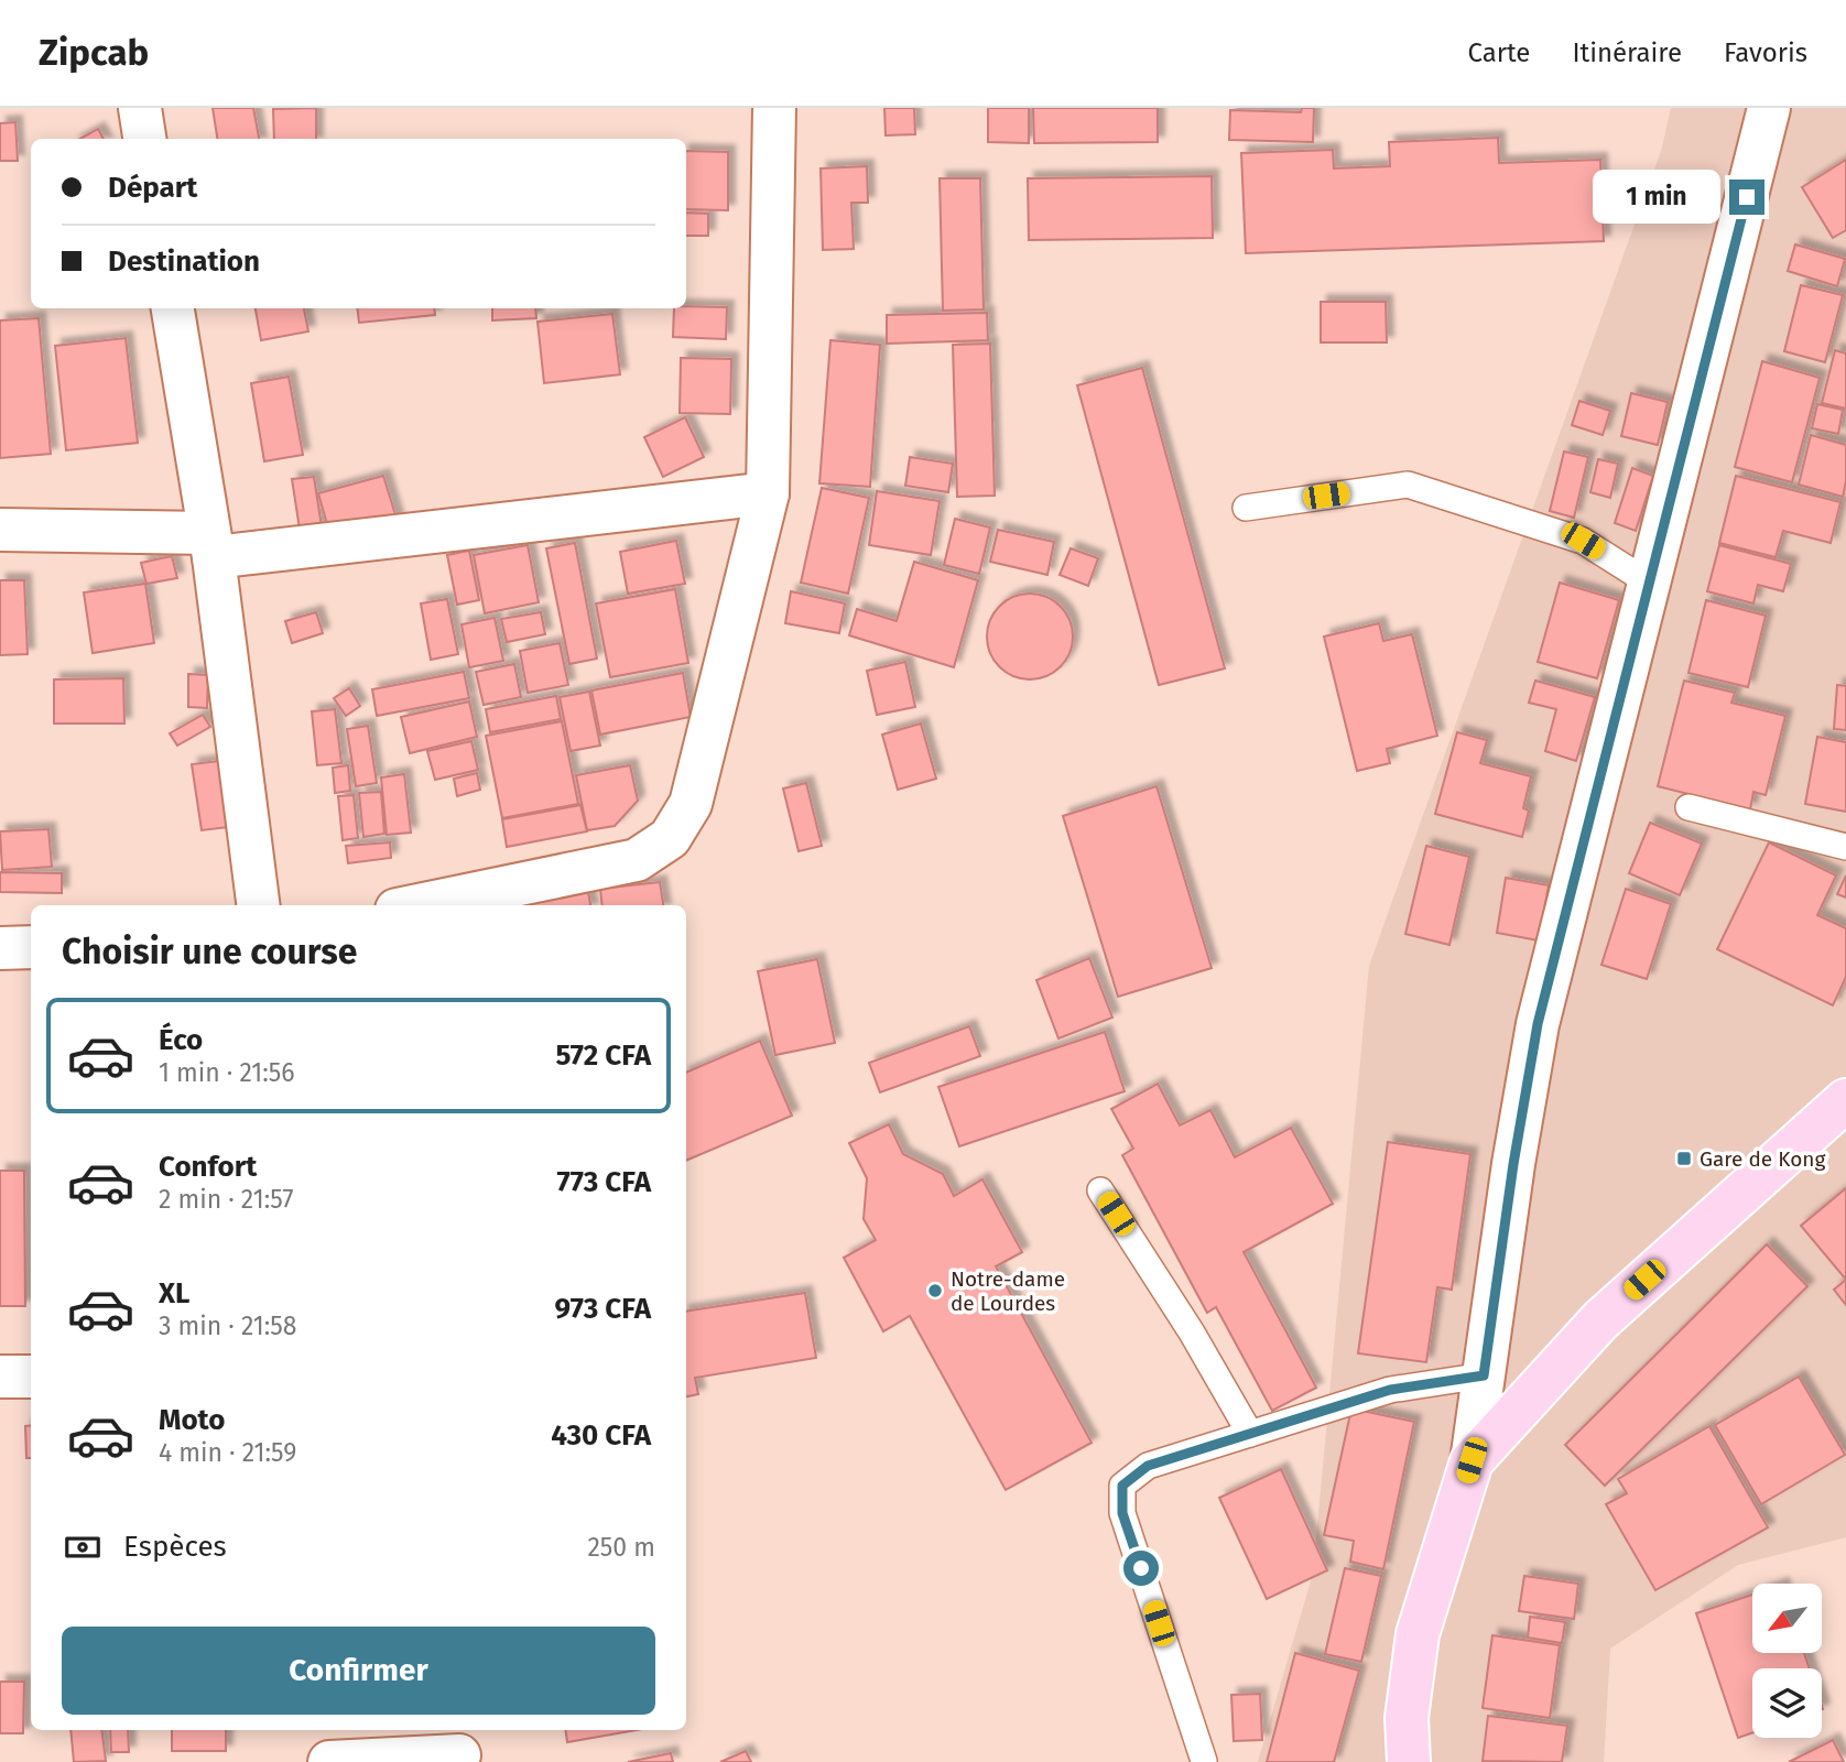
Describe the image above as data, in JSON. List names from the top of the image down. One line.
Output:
{"places":{"transit":["Gare de Kong"],"other":["Notre-dame de Lourdes"]},"north":"bottom left","page":{"header":"Zipcab","nav":["Carte","Itinéraire","Favoris"],"banner":["Départ","Destination"],"bubble":"1 min","heading":"Choisir une course","list":[{"name":"Éco","note":"1 min · 21:56","value":"572 CFA"},{"name":"Confort","note":"2 min · 21:57","value":"773 CFA"},{"name":"XL","note":"3 min · 21:58","value":"973 CFA"},{"name":"Moto","note":"4 min · 21:59","value":"430 CFA"}],"pay":["Espèces","250 m"],"buttons":"Confirmer"}}
